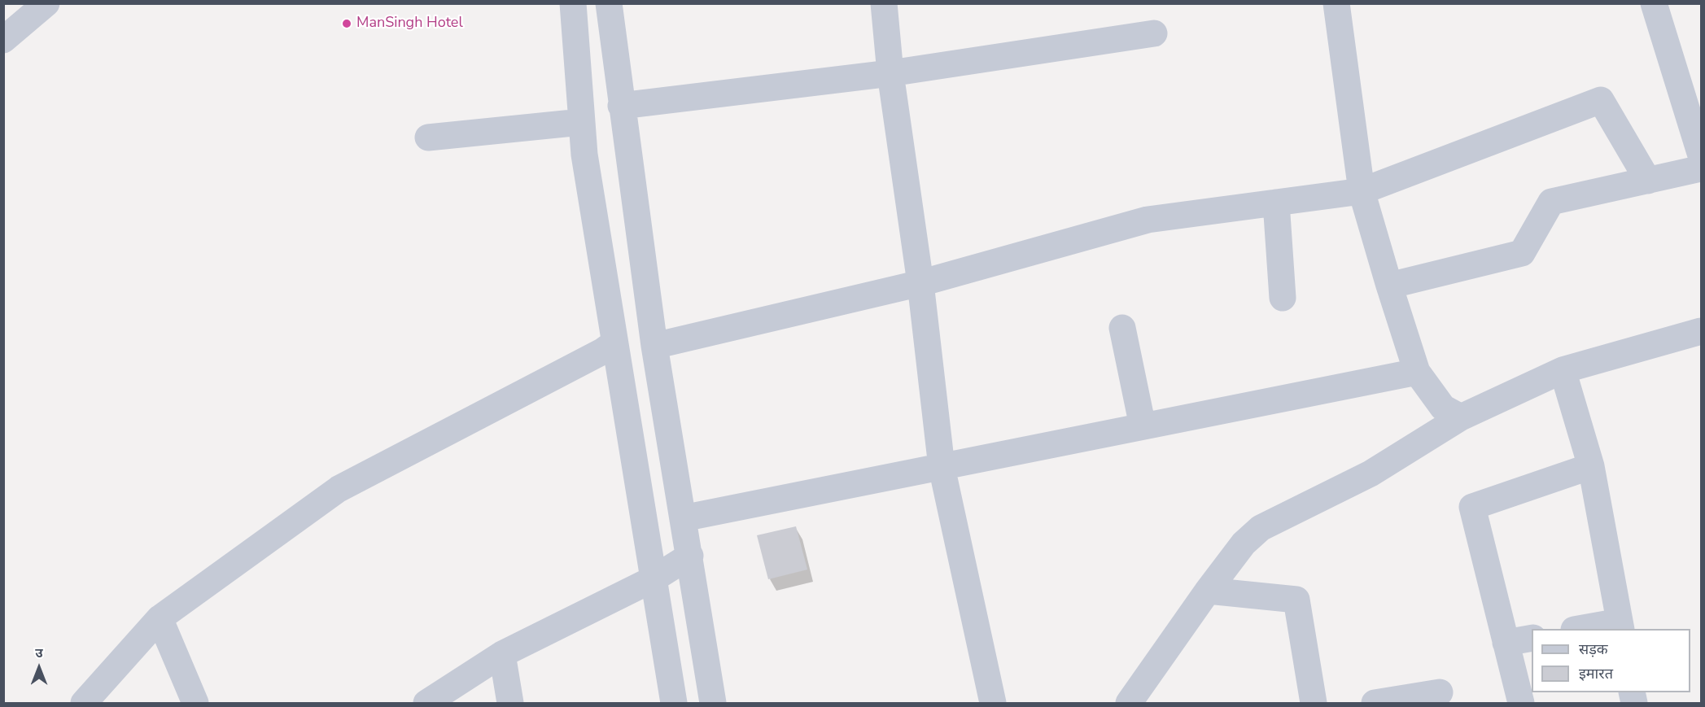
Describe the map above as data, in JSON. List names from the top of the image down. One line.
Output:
{"places":["ManSingh Hotel"],"legend":["सड़क","इमारत"],"north":"top"}
